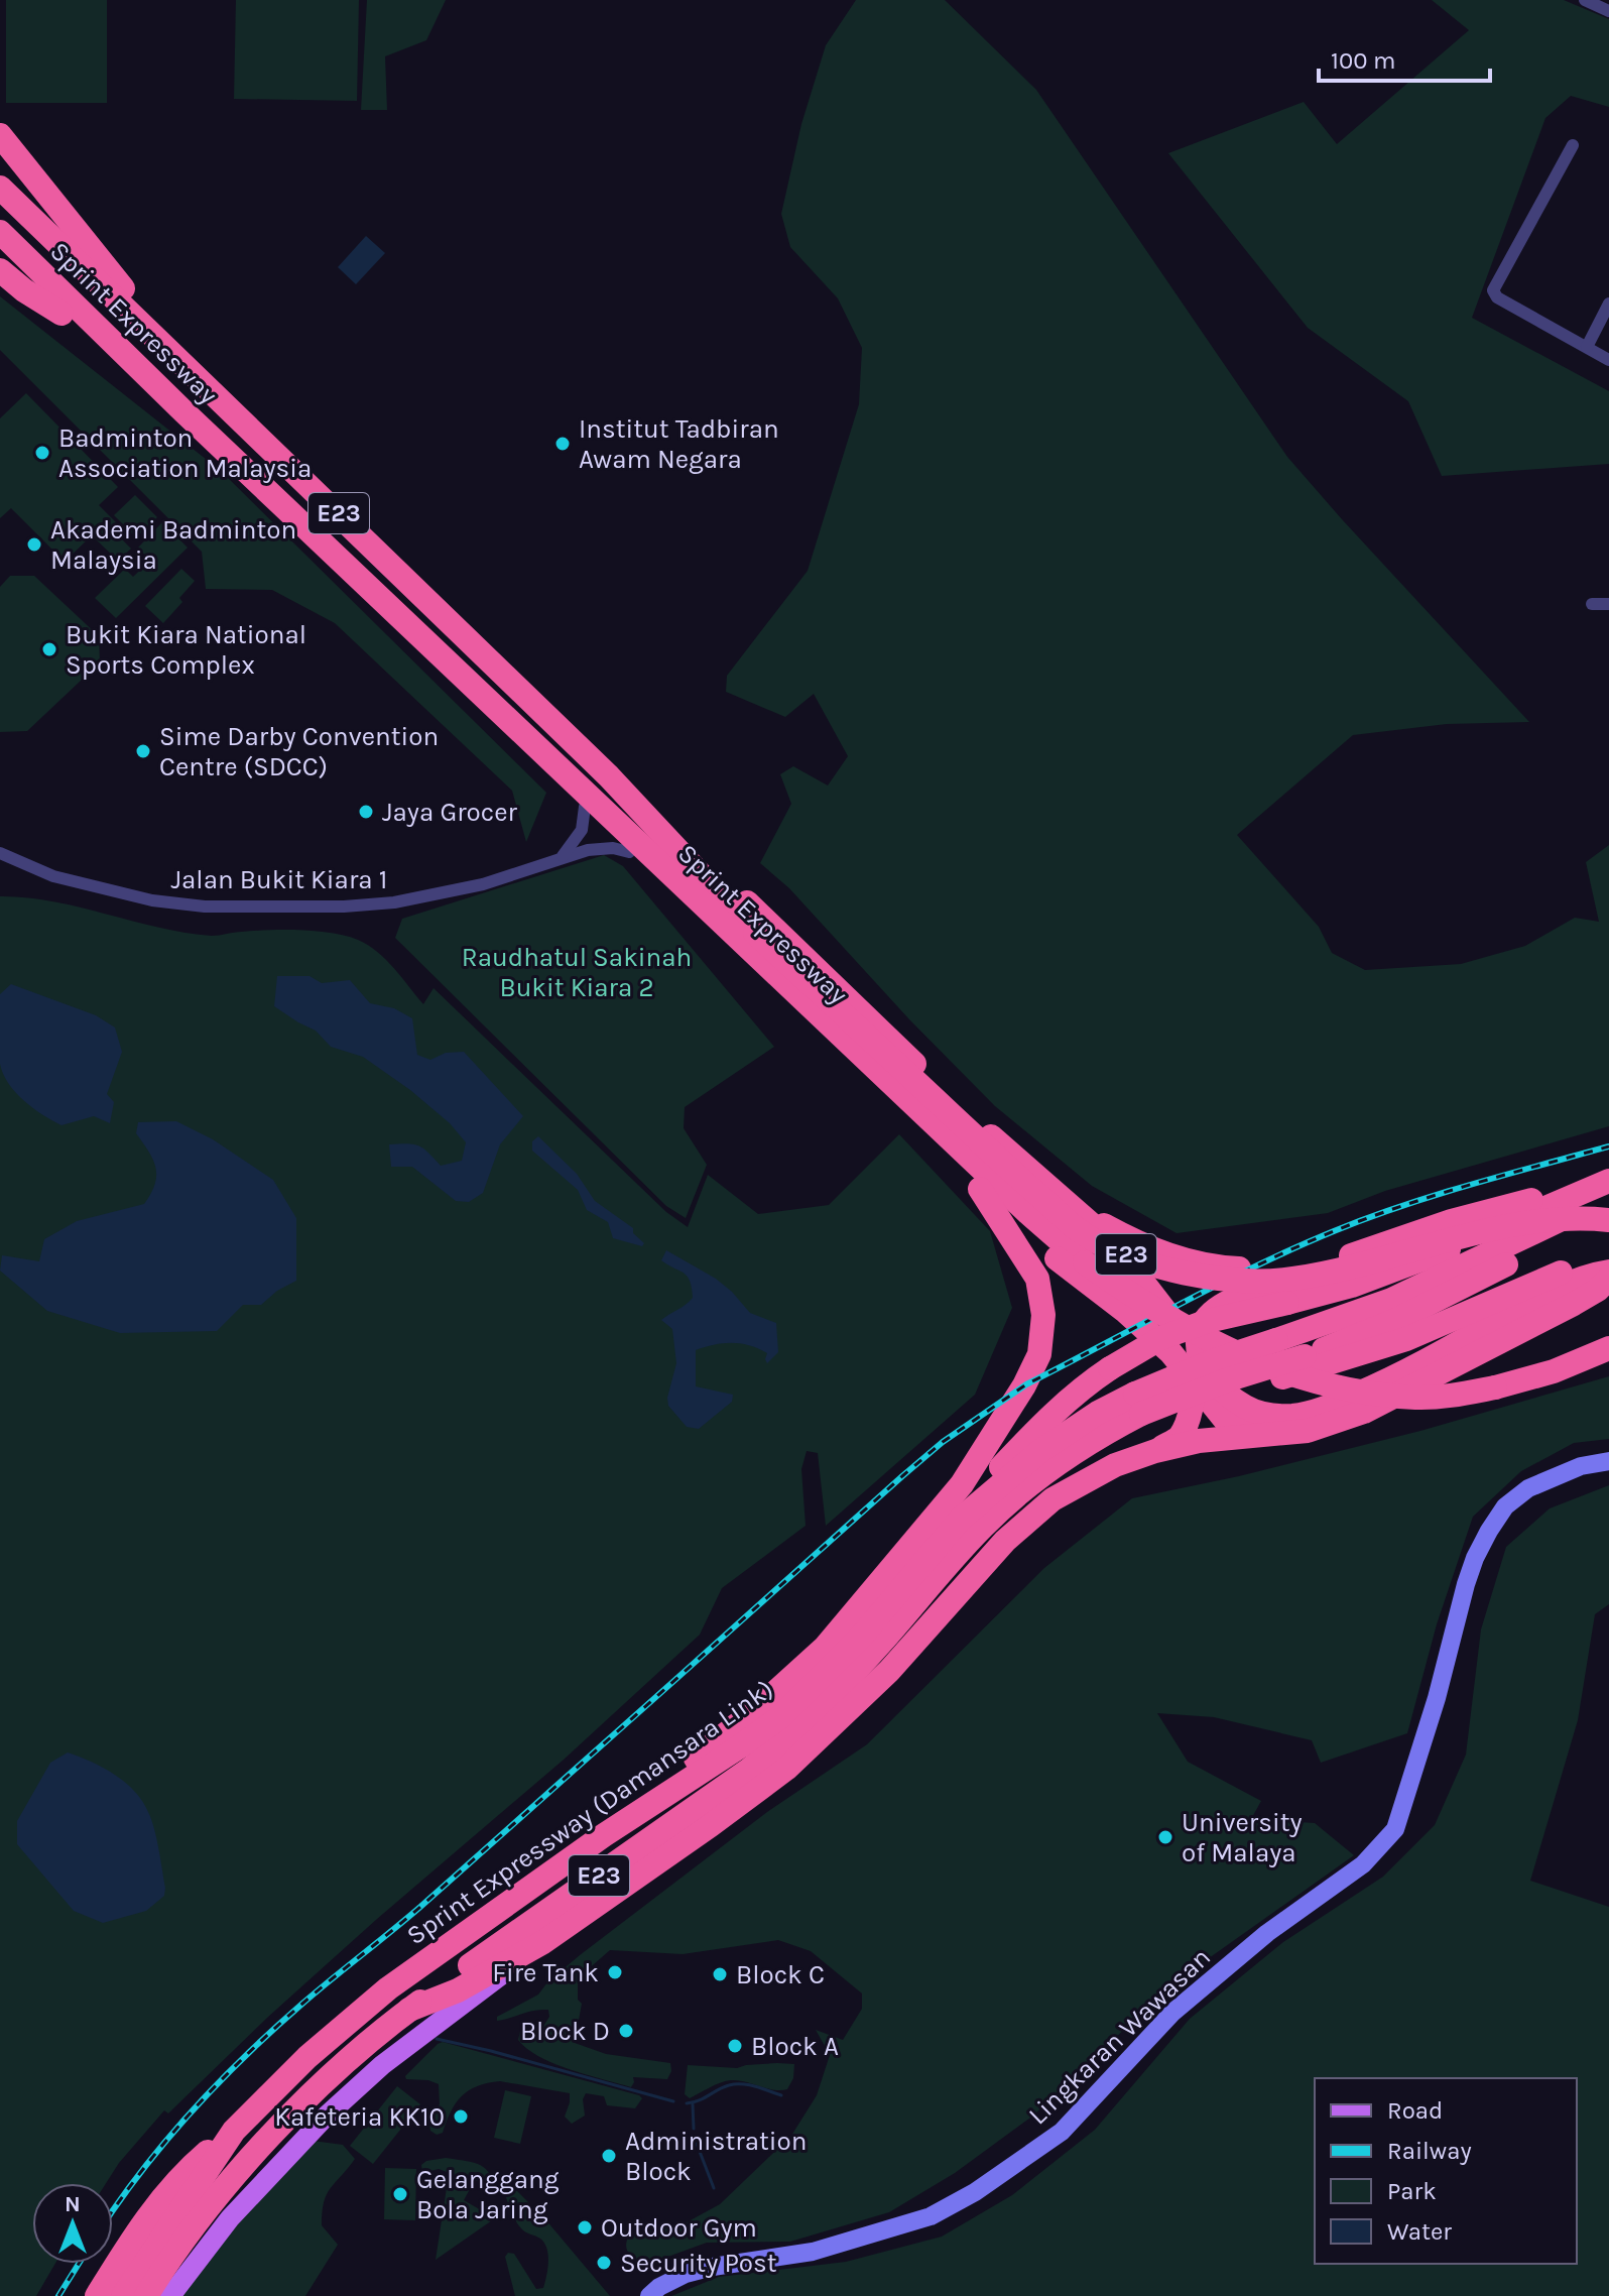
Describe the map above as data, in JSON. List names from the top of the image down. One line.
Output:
{"streets":{"highway":["Sprint Expressway","E23","Sprint Expressway (Damansara Link)"],"street":["Jalan Bukit Kiara 1","Lingkaran Wawasan"]},"crossings":[["Sprint Expressway","E23"]],"parks":["Raudhatul Sakinah Bukit Kiara 2"],"places":["Institut Tadbiran Awam Negara","Badminton Association Malaysia","Akademi Badminton Malaysia","Bukit Kiara National Sports Complex","Sime Darby Convention Centre (SDCC)","Jaya Grocer","University of Malaya","Fire Tank","Block C","Block D","Block A","Kafeteria KK10","Administration Block","Gelanggang Bola Jaring","Outdoor Gym","Security Post"],"legend":["Road","Railway","Park","Water"],"scale_bar":"100 m","north":"top"}
